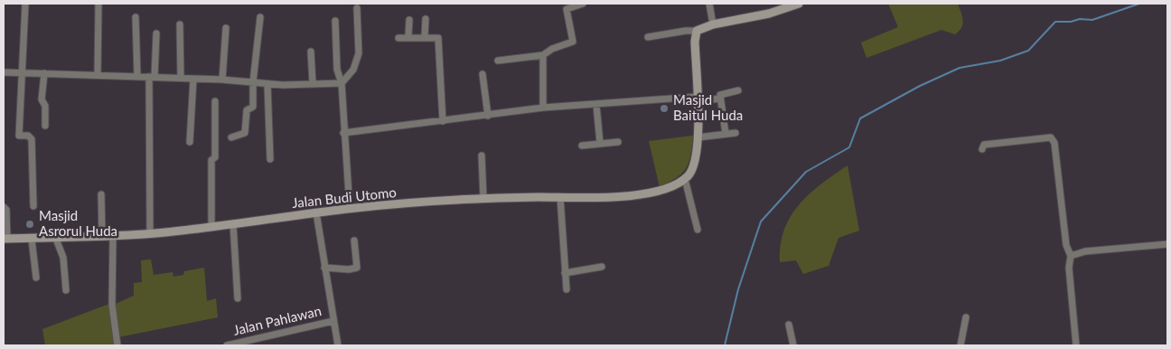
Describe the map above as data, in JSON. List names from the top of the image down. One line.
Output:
{"streets":{"street":["Jalan Budi Utomo","Jalan Pahlawan"]},"places":["Masjid Baitul Huda","Masjid Asrorul Huda"]}
